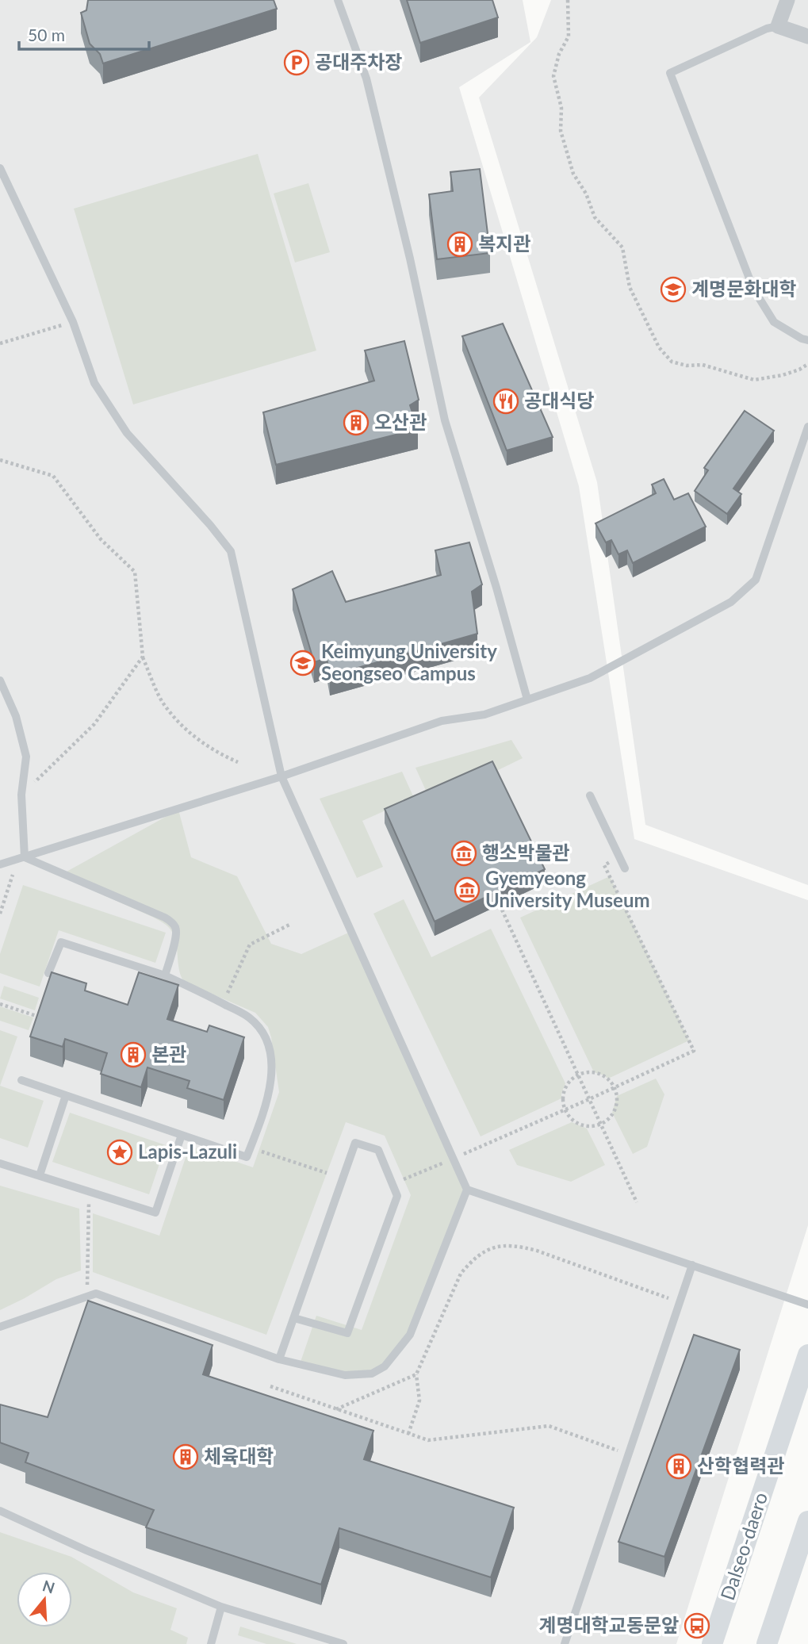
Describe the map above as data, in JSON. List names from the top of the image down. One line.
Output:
{"streets":{"main road":["Dalseo-daero"]},"places":{"parking":["공대주차장"],"building":["복지관","오산관","본관","체육대학","산학협력관"],"school or university":["계명문화대학","Keimyung University Seongseo Campus"],"restaurant":["공대식당"],"museum":["행소박물관","Gyemyeong University Museum"],"place":["Lapis-Lazuli"],"bus stop":["계명대학교동문앞"]},"scale_bar":"50 m","north":"top"}
